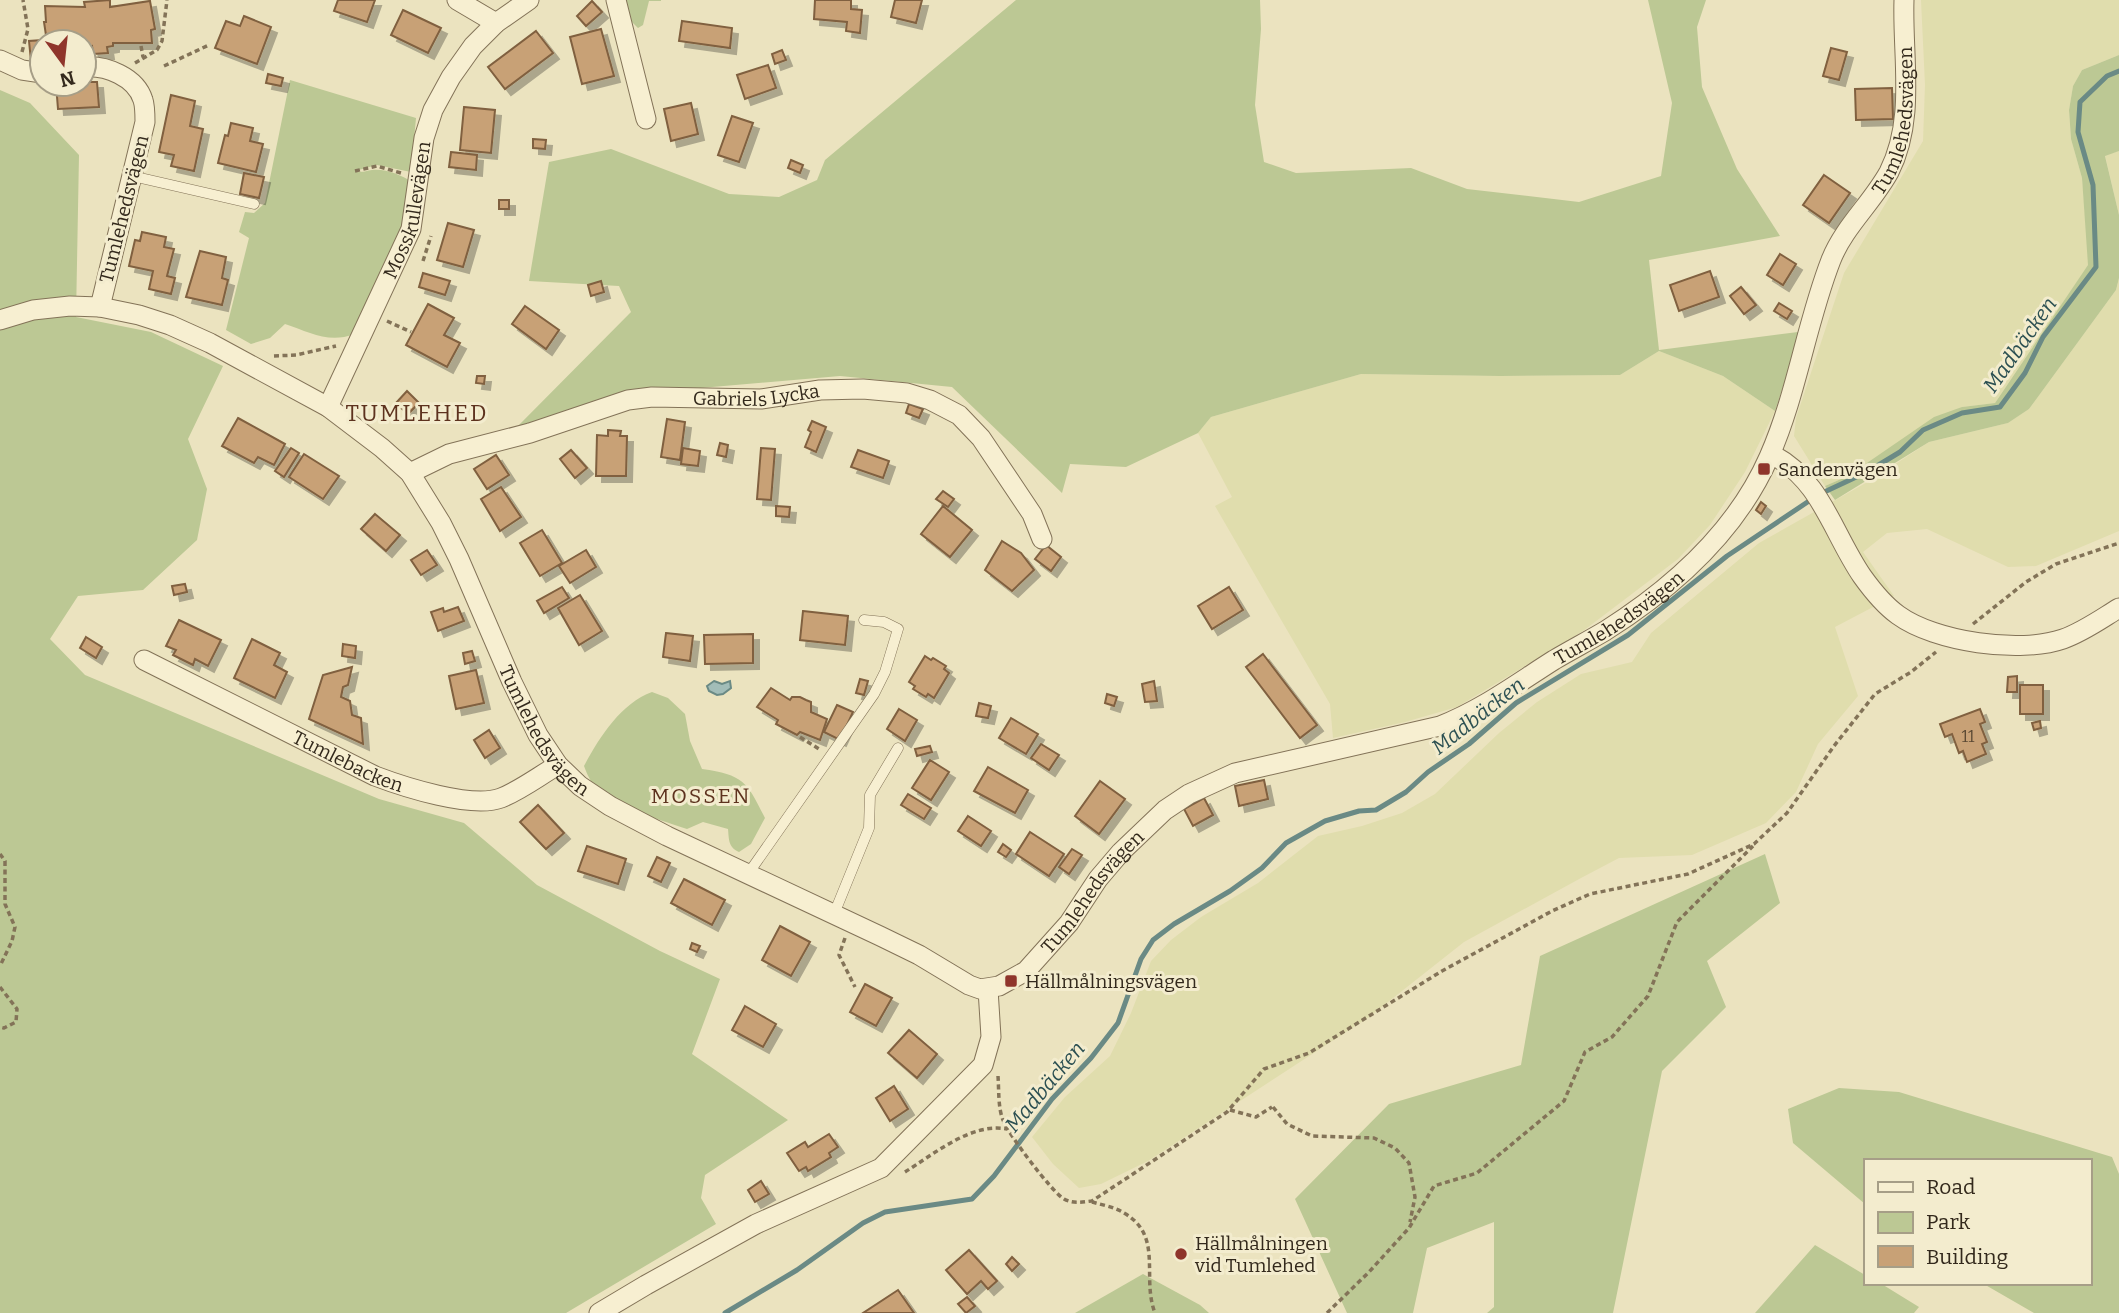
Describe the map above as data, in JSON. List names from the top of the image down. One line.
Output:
{"streets":{"street":["Tumlehedsvägen","Mosskullevägen","Gabriels Lycka","Tumlebacken"]},"crossings":[["Tumlehedsvägen","Mosskullevägen"],["Tumlehedsvägen","Gabriels Lycka"],["Tumlehedsvägen","Tumlebacken"]],"districts":["TUMLEHED","MOSSEN"],"water":["Madbäcken"],"places":{"transit":["Sandenvägen","Hällmålningsvägen"],"other":["Hällmålningen vid Tumlehed"]},"house_numbers":["11"],"legend":["Road","Park","Building"],"north":"bottom"}
